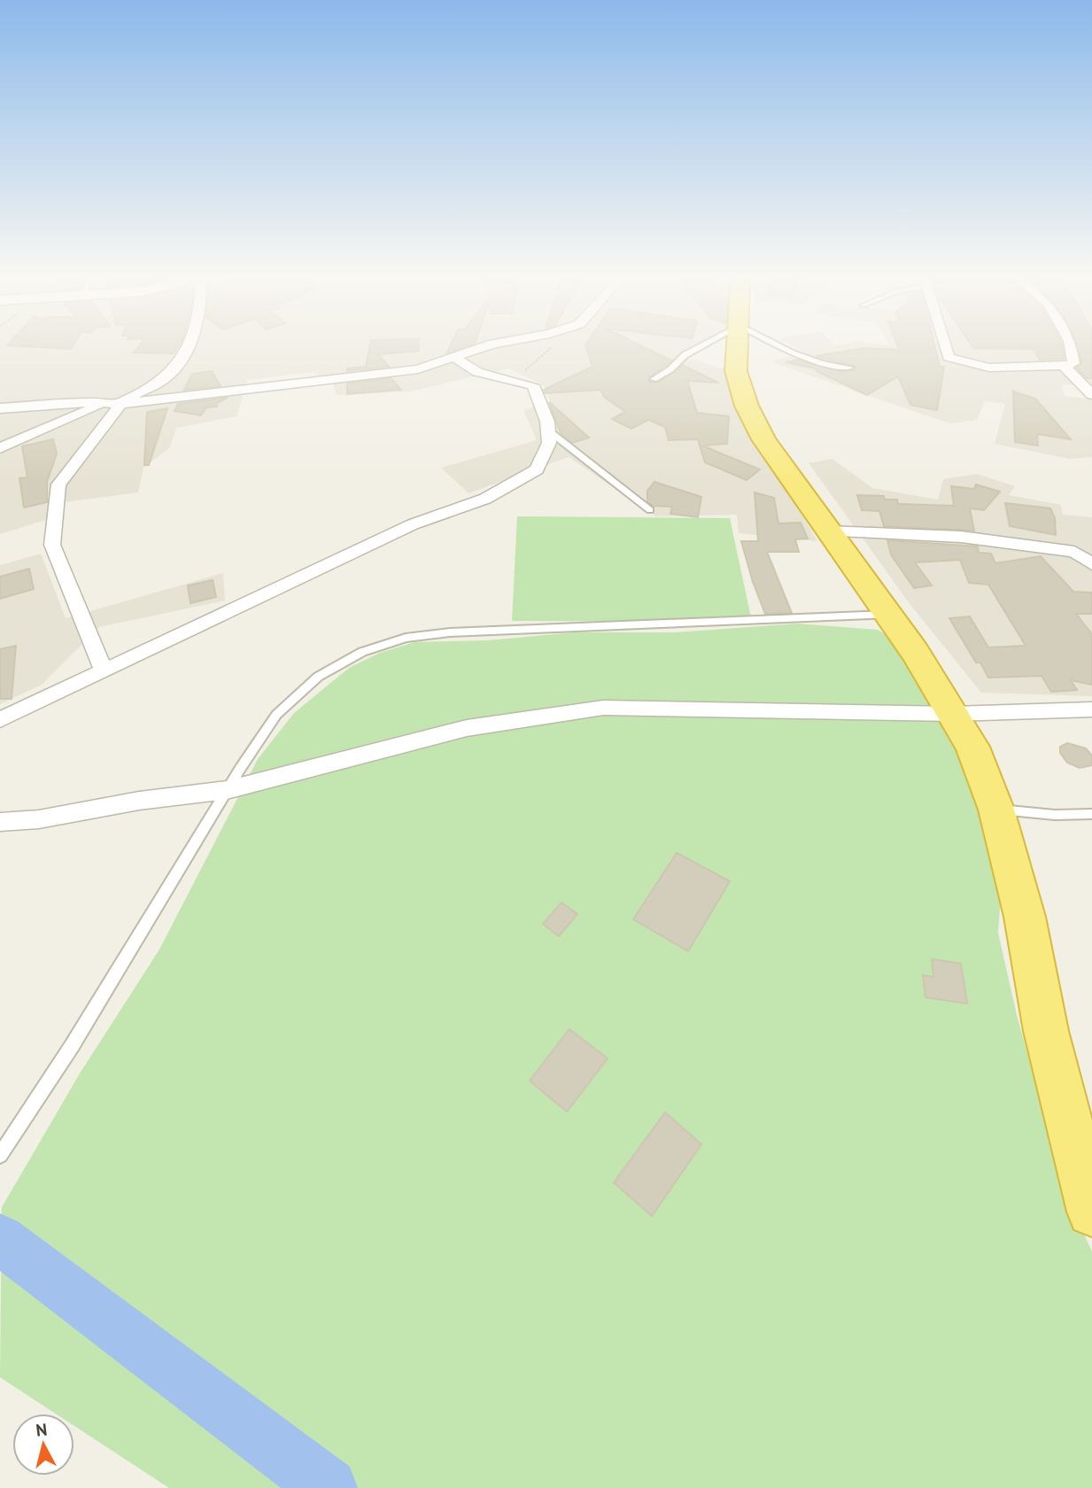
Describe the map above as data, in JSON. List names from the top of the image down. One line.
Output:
{"north":"top"}
